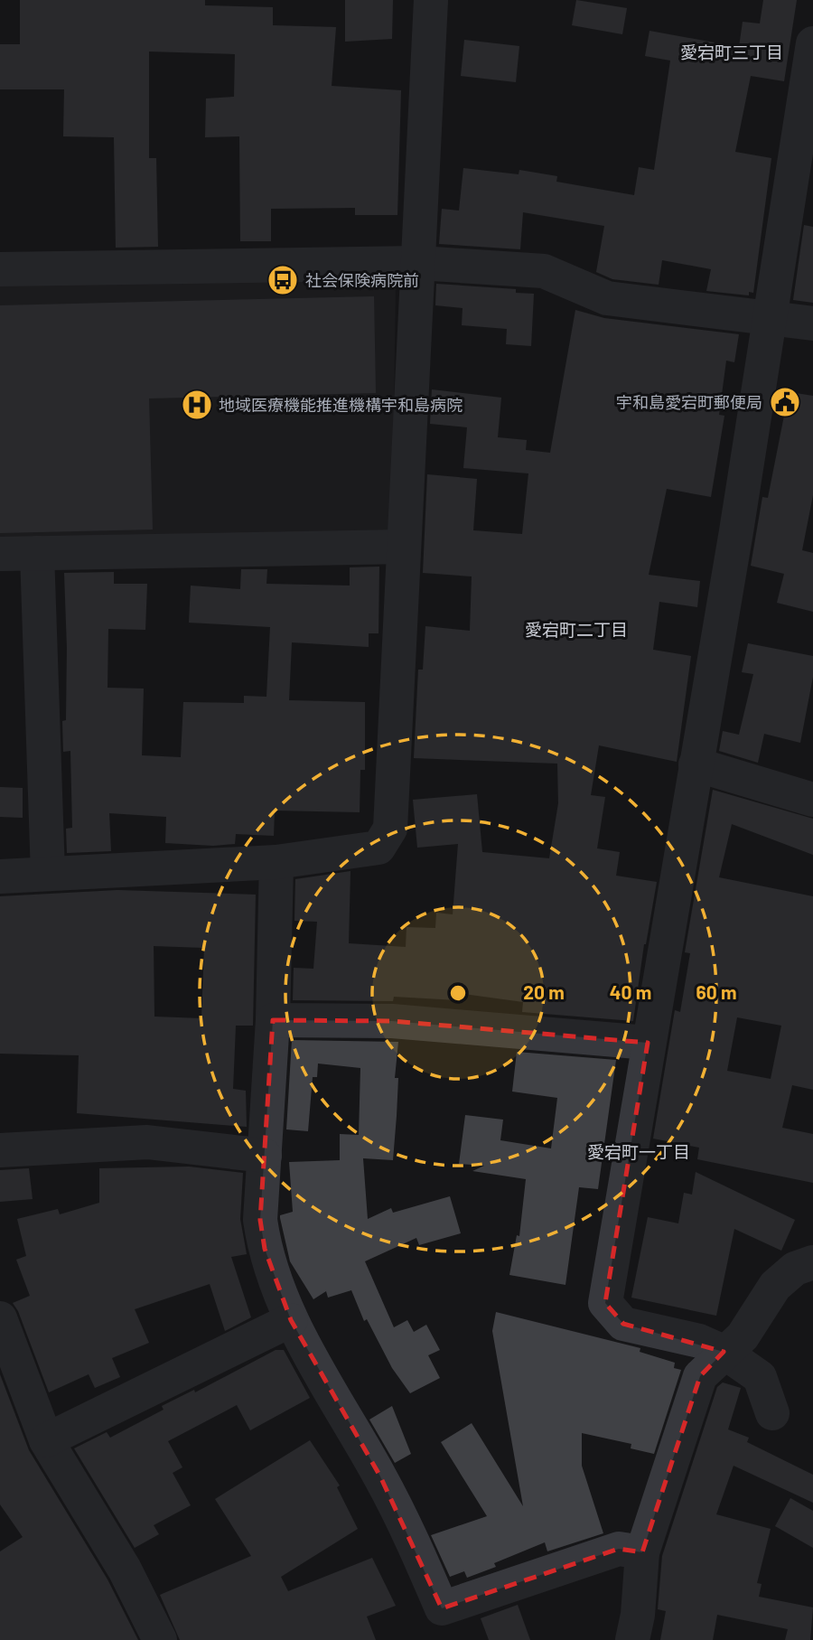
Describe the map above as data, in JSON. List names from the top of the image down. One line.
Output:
{"districts":["愛宕町三丁目","愛宕町二丁目","愛宕町一丁目"],"places":{"bus stop":["社会保険病院前"],"public building":["宇和島愛宕町郵便局"],"hospital":["地域医療機能推進機構宇和島病院"]},"rings":["20 m","40 m","60 m"]}
